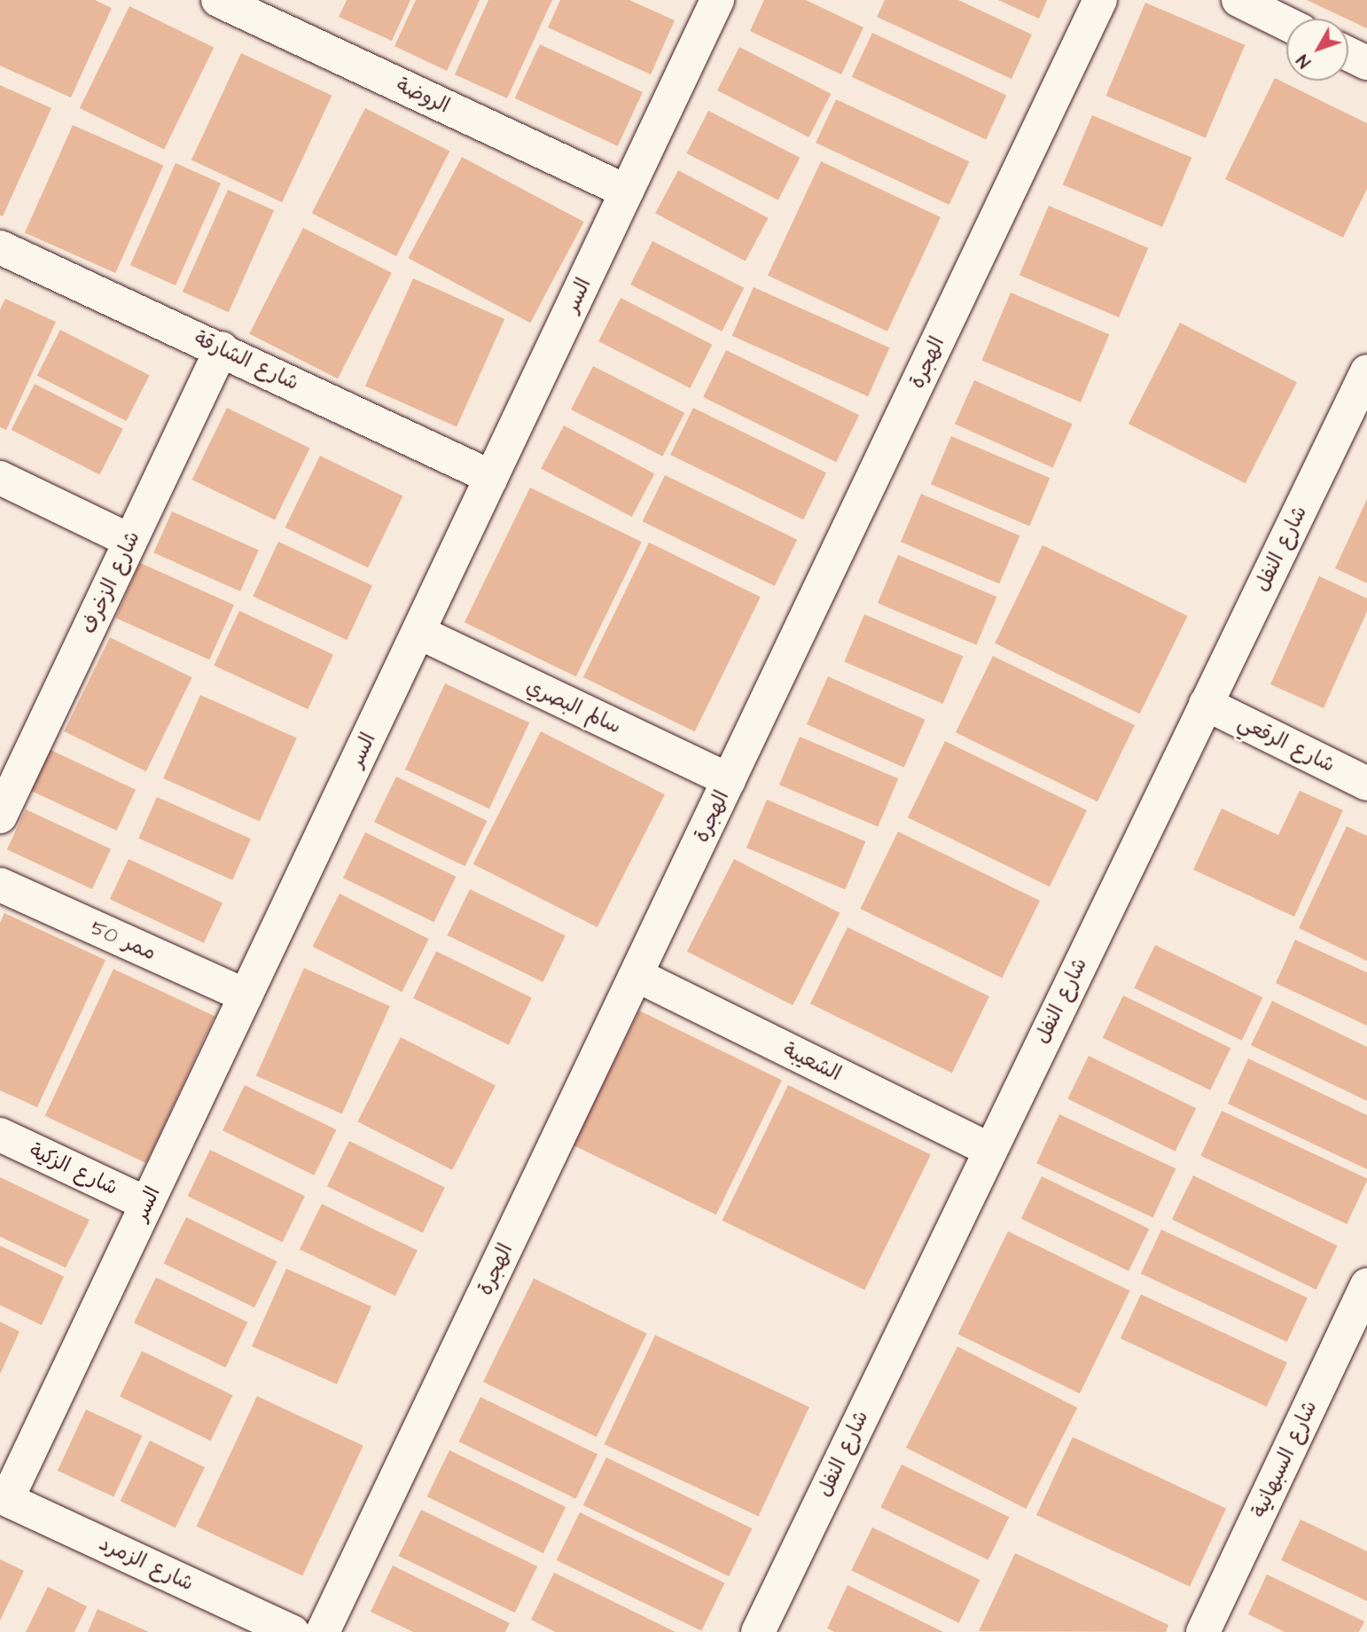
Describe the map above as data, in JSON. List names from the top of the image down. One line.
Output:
{"streets":{"street":["الروضة","السر","شارع الشارقة","الهجرة","شارع النفل","شارع الزخرف","سالم البصري","شارع الرقعي","ممر 50","الشعيبة","شارع الزكية","شارع السبهانية","شارع الزمرد"]},"crossings":[["الروضة","السر"],["السر","شارع الشارقة"],["السر","سالم البصري"],["السر","ممر 50"],["السر","شارع الزكية"],["السر","شارع الزمرد"],["شارع الشارقة","شارع الزخرف"],["الهجرة","سالم البصري"],["الهجرة","الشعيبة"],["شارع النفل","شارع الرقعي"],["شارع النفل","الشعيبة"]],"north":"bottom left"}
